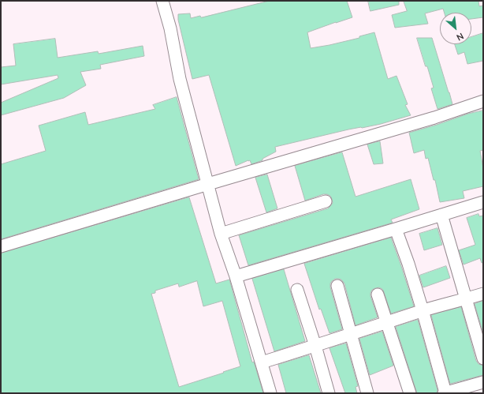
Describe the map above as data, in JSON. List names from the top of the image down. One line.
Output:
{"north":"bottom right"}
